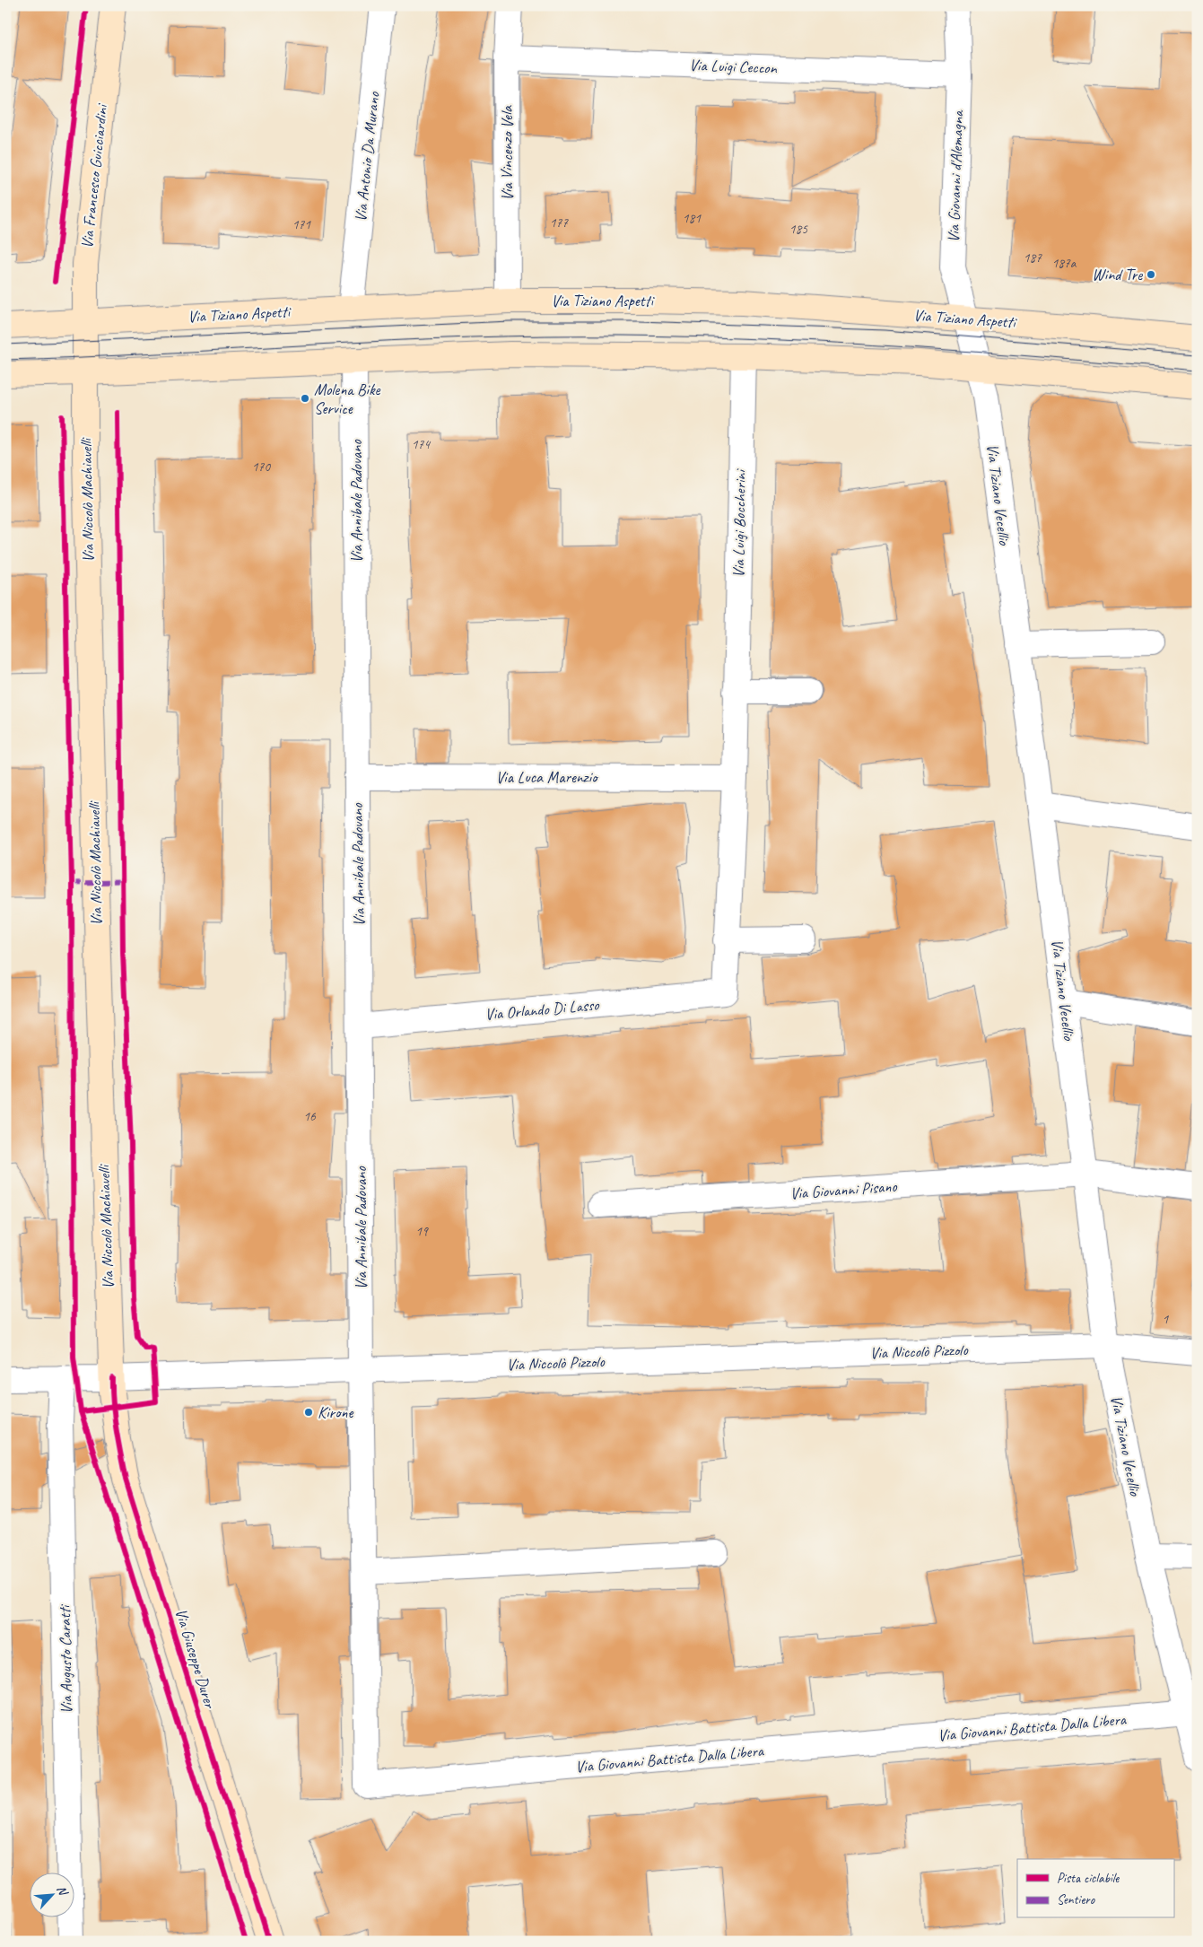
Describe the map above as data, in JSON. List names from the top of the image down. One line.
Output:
{"streets":{"street":["Via Luigi Ceccon","Via Vincenzo Vela","Via Antonio Da Murano","Via Francesco Guicciardini","Via Giovanni d'Alemagna","Via Tiziano Aspetti","Via Tiziano Vecellio","Via Niccolò Machiavelli","Via Annibale Padovano","Via Luigi Boccherini","Via Luca Marenzio","Via Orlando Di Lasso","Via Giovanni Pisano","Via Niccolò Pizzolo","Via Giuseppe Durer","Via Augusto Caratti","Via Giovanni Battista Dalla Libera"]},"crossings":[["Via Luigi Ceccon","Via Vincenzo Vela"],["Via Luigi Ceccon","Via Giovanni d'Alemagna"],["Via Vincenzo Vela","Via Tiziano Aspetti"],["Via Antonio Da Murano","Via Tiziano Aspetti"],["Via Francesco Guicciardini","Via Tiziano Aspetti"],["Via Francesco Guicciardini","Via Niccolò Machiavelli"],["Via Giovanni d'Alemagna","Via Tiziano Aspetti"],["Via Giovanni d'Alemagna","Via Tiziano Vecellio"],["Via Tiziano Vecellio","Via Giovanni Pisano"],["Via Tiziano Vecellio","Via Niccolò Pizzolo"],["Via Tiziano Vecellio","Via Giovanni Battista Dalla Libera"],["Via Niccolò Machiavelli","Via Niccolò Pizzolo"],["Via Niccolò Machiavelli","Via Giuseppe Durer"],["Via Annibale Padovano","Via Luca Marenzio"],["Via Annibale Padovano","Via Orlando Di Lasso"],["Via Annibale Padovano","Via Niccolò Pizzolo"],["Via Annibale Padovano","Via Giovanni Battista Dalla Libera"],["Via Luigi Boccherini","Via Luca Marenzio"],["Via Luigi Boccherini","Via Orlando Di Lasso"],["Via Niccolò Pizzolo","Via Giuseppe Durer"],["Via Niccolò Pizzolo","Via Augusto Caratti"],["Via Niccolò Pizzolo","Via Giovanni Battista Dalla Libera"]],"places":["Wind Tre","Molena Bike Service","Kirone"],"house_numbers":["181","177","171","185","187","187a","174","170","16","19","1"],"legend":["Pista ciclabile","Sentiero"],"north":"top right"}
